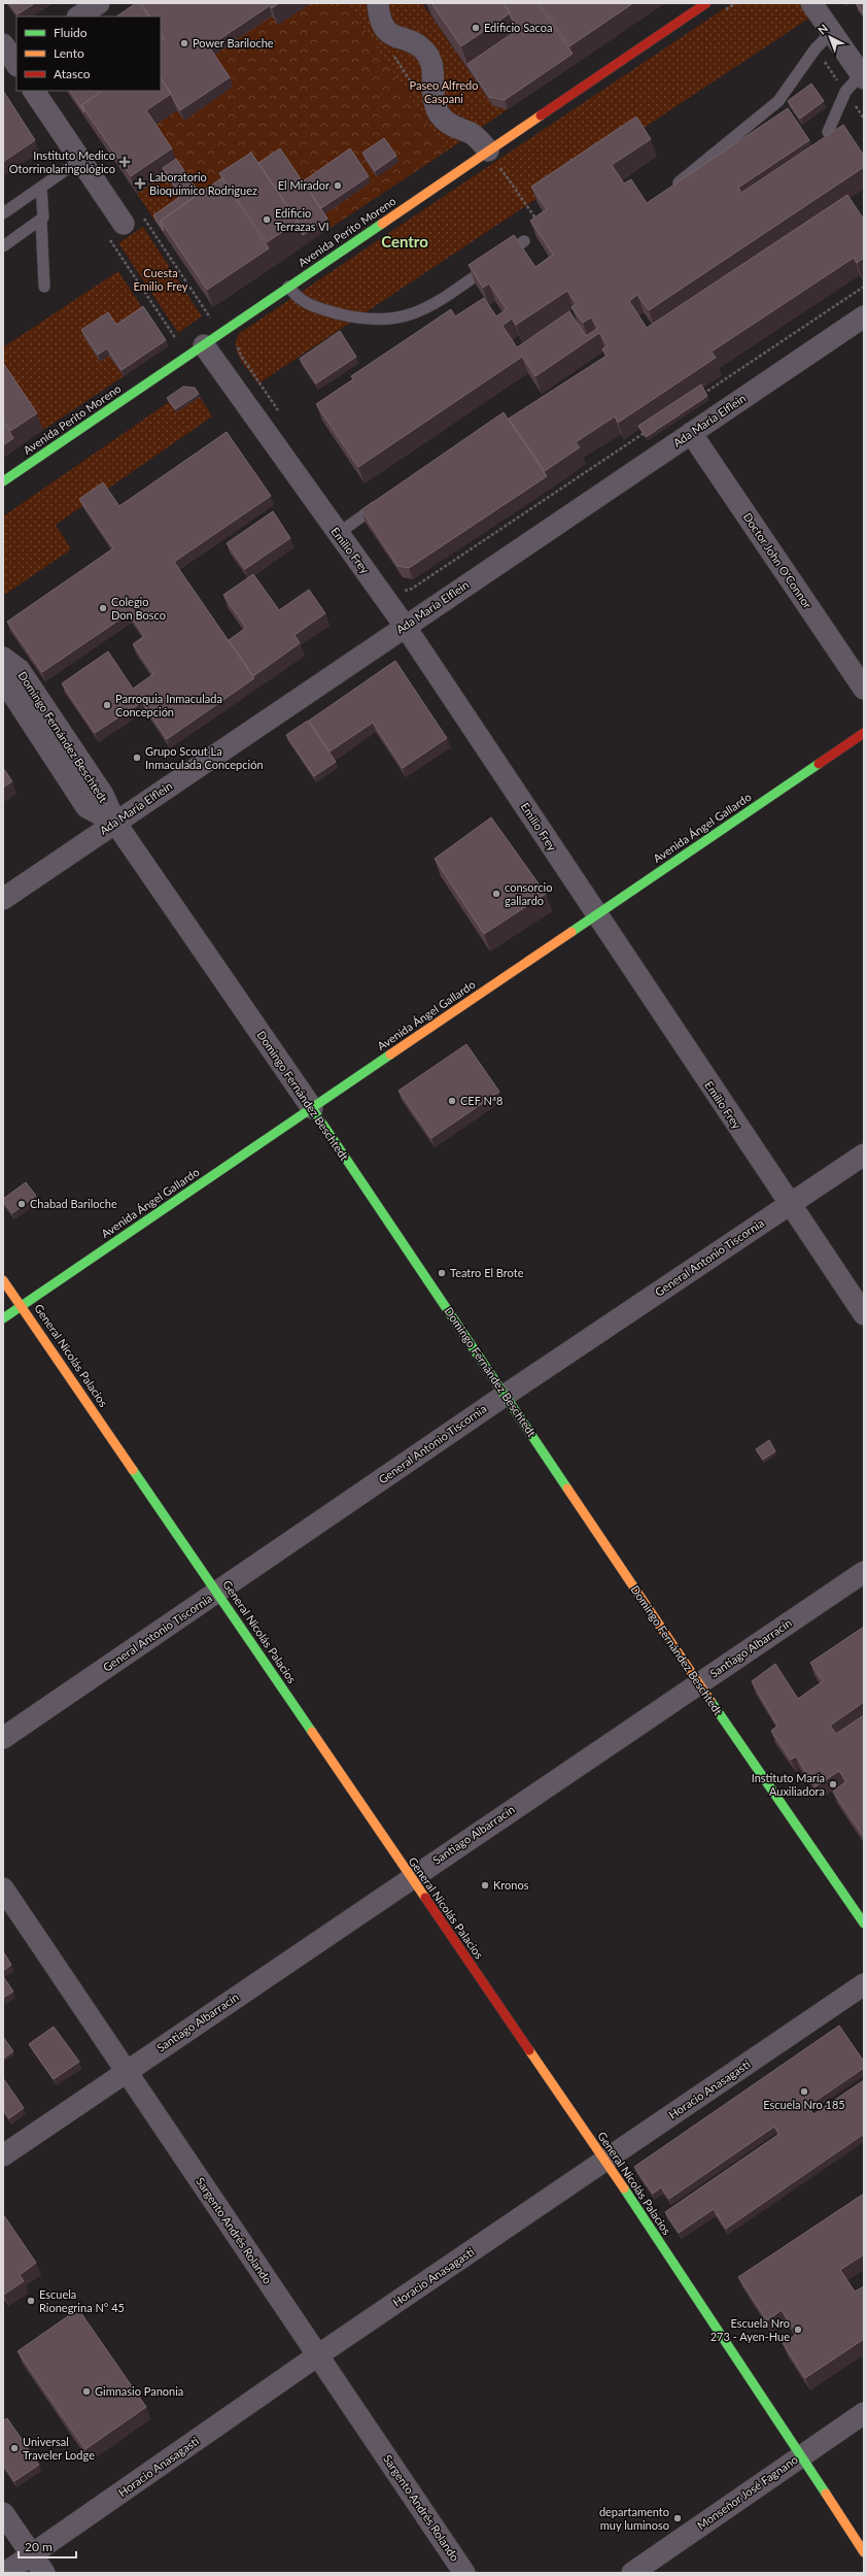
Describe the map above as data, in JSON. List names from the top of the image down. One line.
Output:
{"streets":{"street":["Avenida Perito Moreno","Ada María Elflein","Emilio Frey","Doctor John O'Connor","Domingo Fernández Beschtedt","Avenida Ángel Gallardo","General Antonio Tiscornia","General Nicolás Palacios","Santiago Albarracín","Horacio Anasagasti","Sargento Andrés Rolando","Monseñor José Fagnano"]},"crossings":[["Avenida Perito Moreno","Emilio Frey"],["Ada María Elflein","Emilio Frey"],["Ada María Elflein","Doctor John O'Connor"],["Ada María Elflein","Domingo Fernández Beschtedt"],["Emilio Frey","Avenida Ángel Gallardo"],["Emilio Frey","General Antonio Tiscornia"],["Domingo Fernández Beschtedt","Avenida Ángel Gallardo"],["Domingo Fernández Beschtedt","General Antonio Tiscornia"],["Domingo Fernández Beschtedt","Santiago Albarracín"],["Avenida Ángel Gallardo","General Nicolás Palacios"],["General Antonio Tiscornia","General Nicolás Palacios"],["General Nicolás Palacios","Santiago Albarracín"],["General Nicolás Palacios","Horacio Anasagasti"],["General Nicolás Palacios","Monseñor José Fagnano"],["Santiago Albarracín","Sargento Andrés Rolando"],["Horacio Anasagasti","Sargento Andrés Rolando"]],"districts":["Centro"],"parks":["Paseo Alfredo Caspani","Cuesta Emilio Frey"],"places":{"other":["Edificio Sacoa","Power Bariloche","El Mirador","Edificio Terrazas VI","Colegio Don Bosco","Parroquia Inmaculada Concepción","Grupo Scout La Inmaculada Concepción","consorcio gallardo","CEF Nª8","Chabad Bariloche","Teatro El Brote","Instituto María Auxiliadora","Kronos","Escuela Nro 185","Escuela Rionegrina N° 45","Escuela Nro 273 - Ayen-Hue","Gimnasio Panonia","Universal Traveler Lodge","departamento muy luminoso"],"health":["Instituto Medico Otorrinolaringológico","Laboratorio Bioquimico Rodriguez"]},"legend":["Fluido","Lento","Atasco"],"scale_bar":"20 m","north":"top left"}
